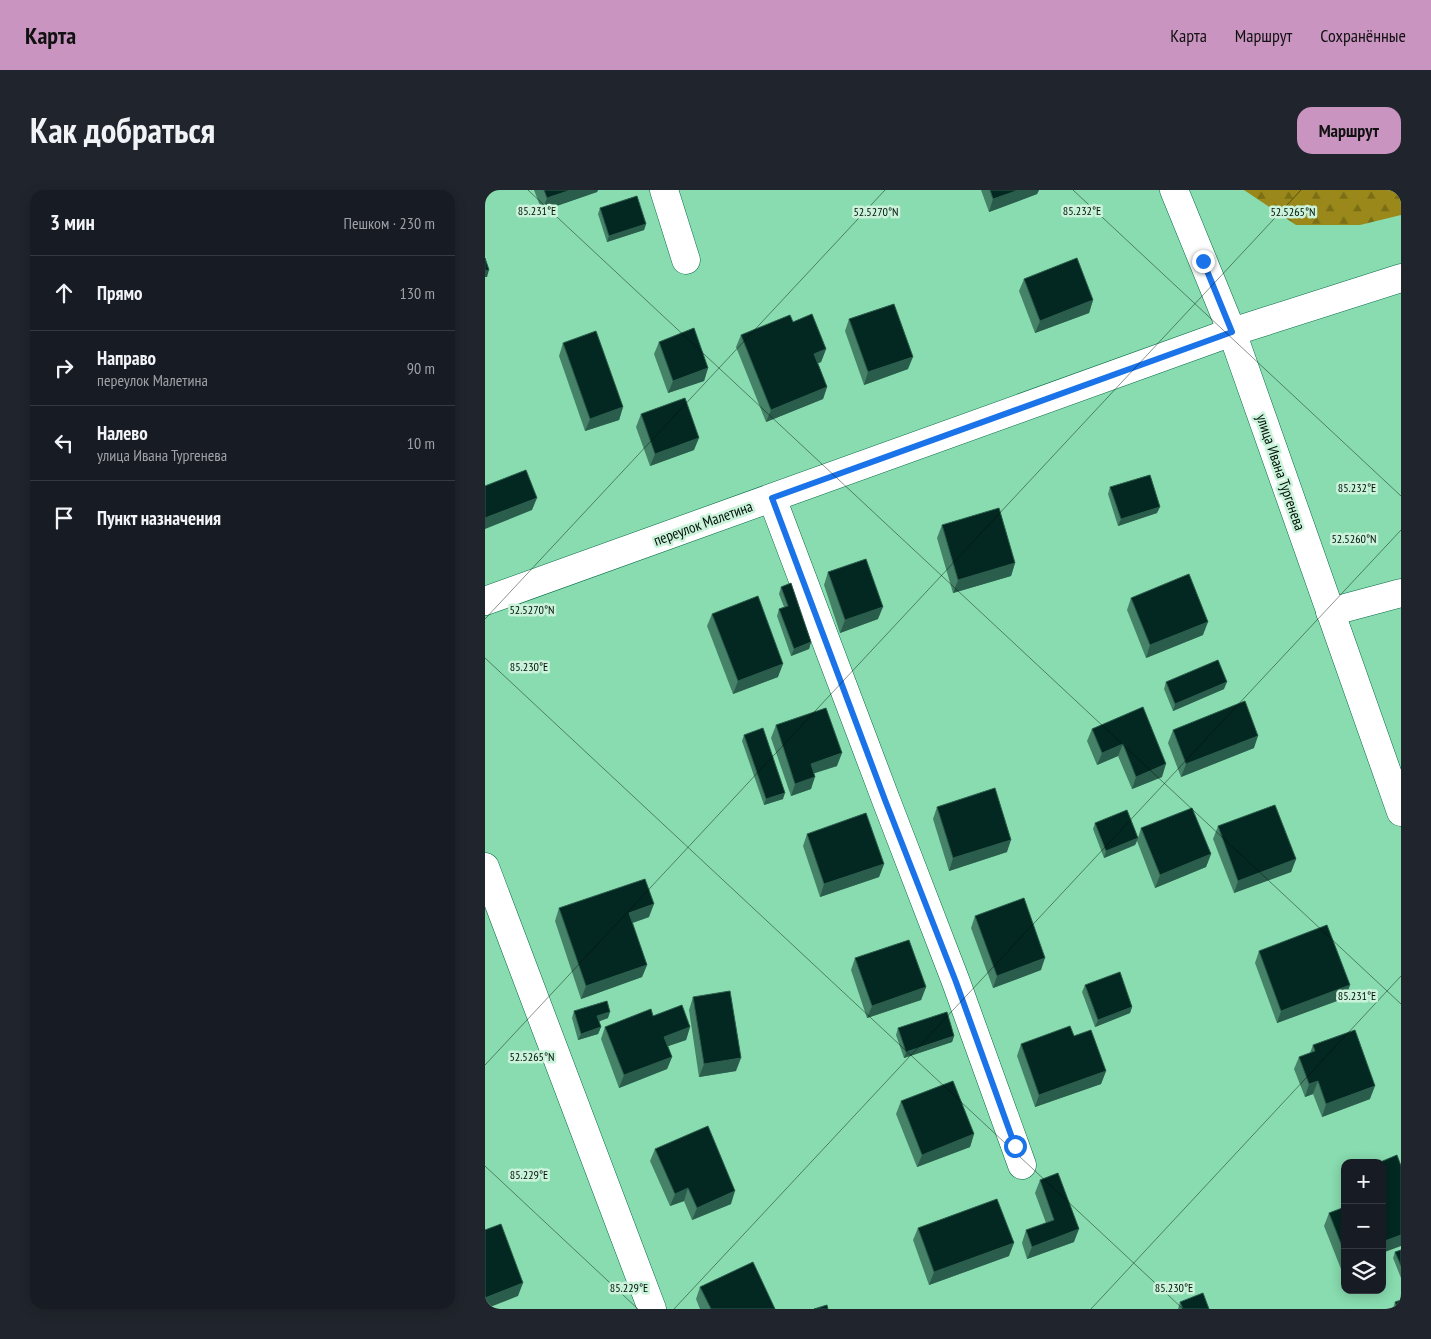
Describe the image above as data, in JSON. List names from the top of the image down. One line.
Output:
{"streets":{"street":["улица Ивана Тургенева","переулок Малетина"]},"crossings":[["улица Ивана Тургенева","переулок Малетина"]],"page":{"header":"Карта","nav":["Карта","Маршрут","Сохранённые"],"title":"Как добраться","buttons":"Маршрут","heading":["3 мин","Пешком · 230 m"],"list":[["Прямо","130 m"],["Направо","переулок Малетина","90 m"],["Налево","улица Ивана Тургенева","10 m"],"Пункт назначения"],"map_buttons":["+","−"]},"coordinates":["85.231°E","85.232°E","52.5270°N","52.5265°N","52.5260°N","85.230°E","85.229°E"]}
